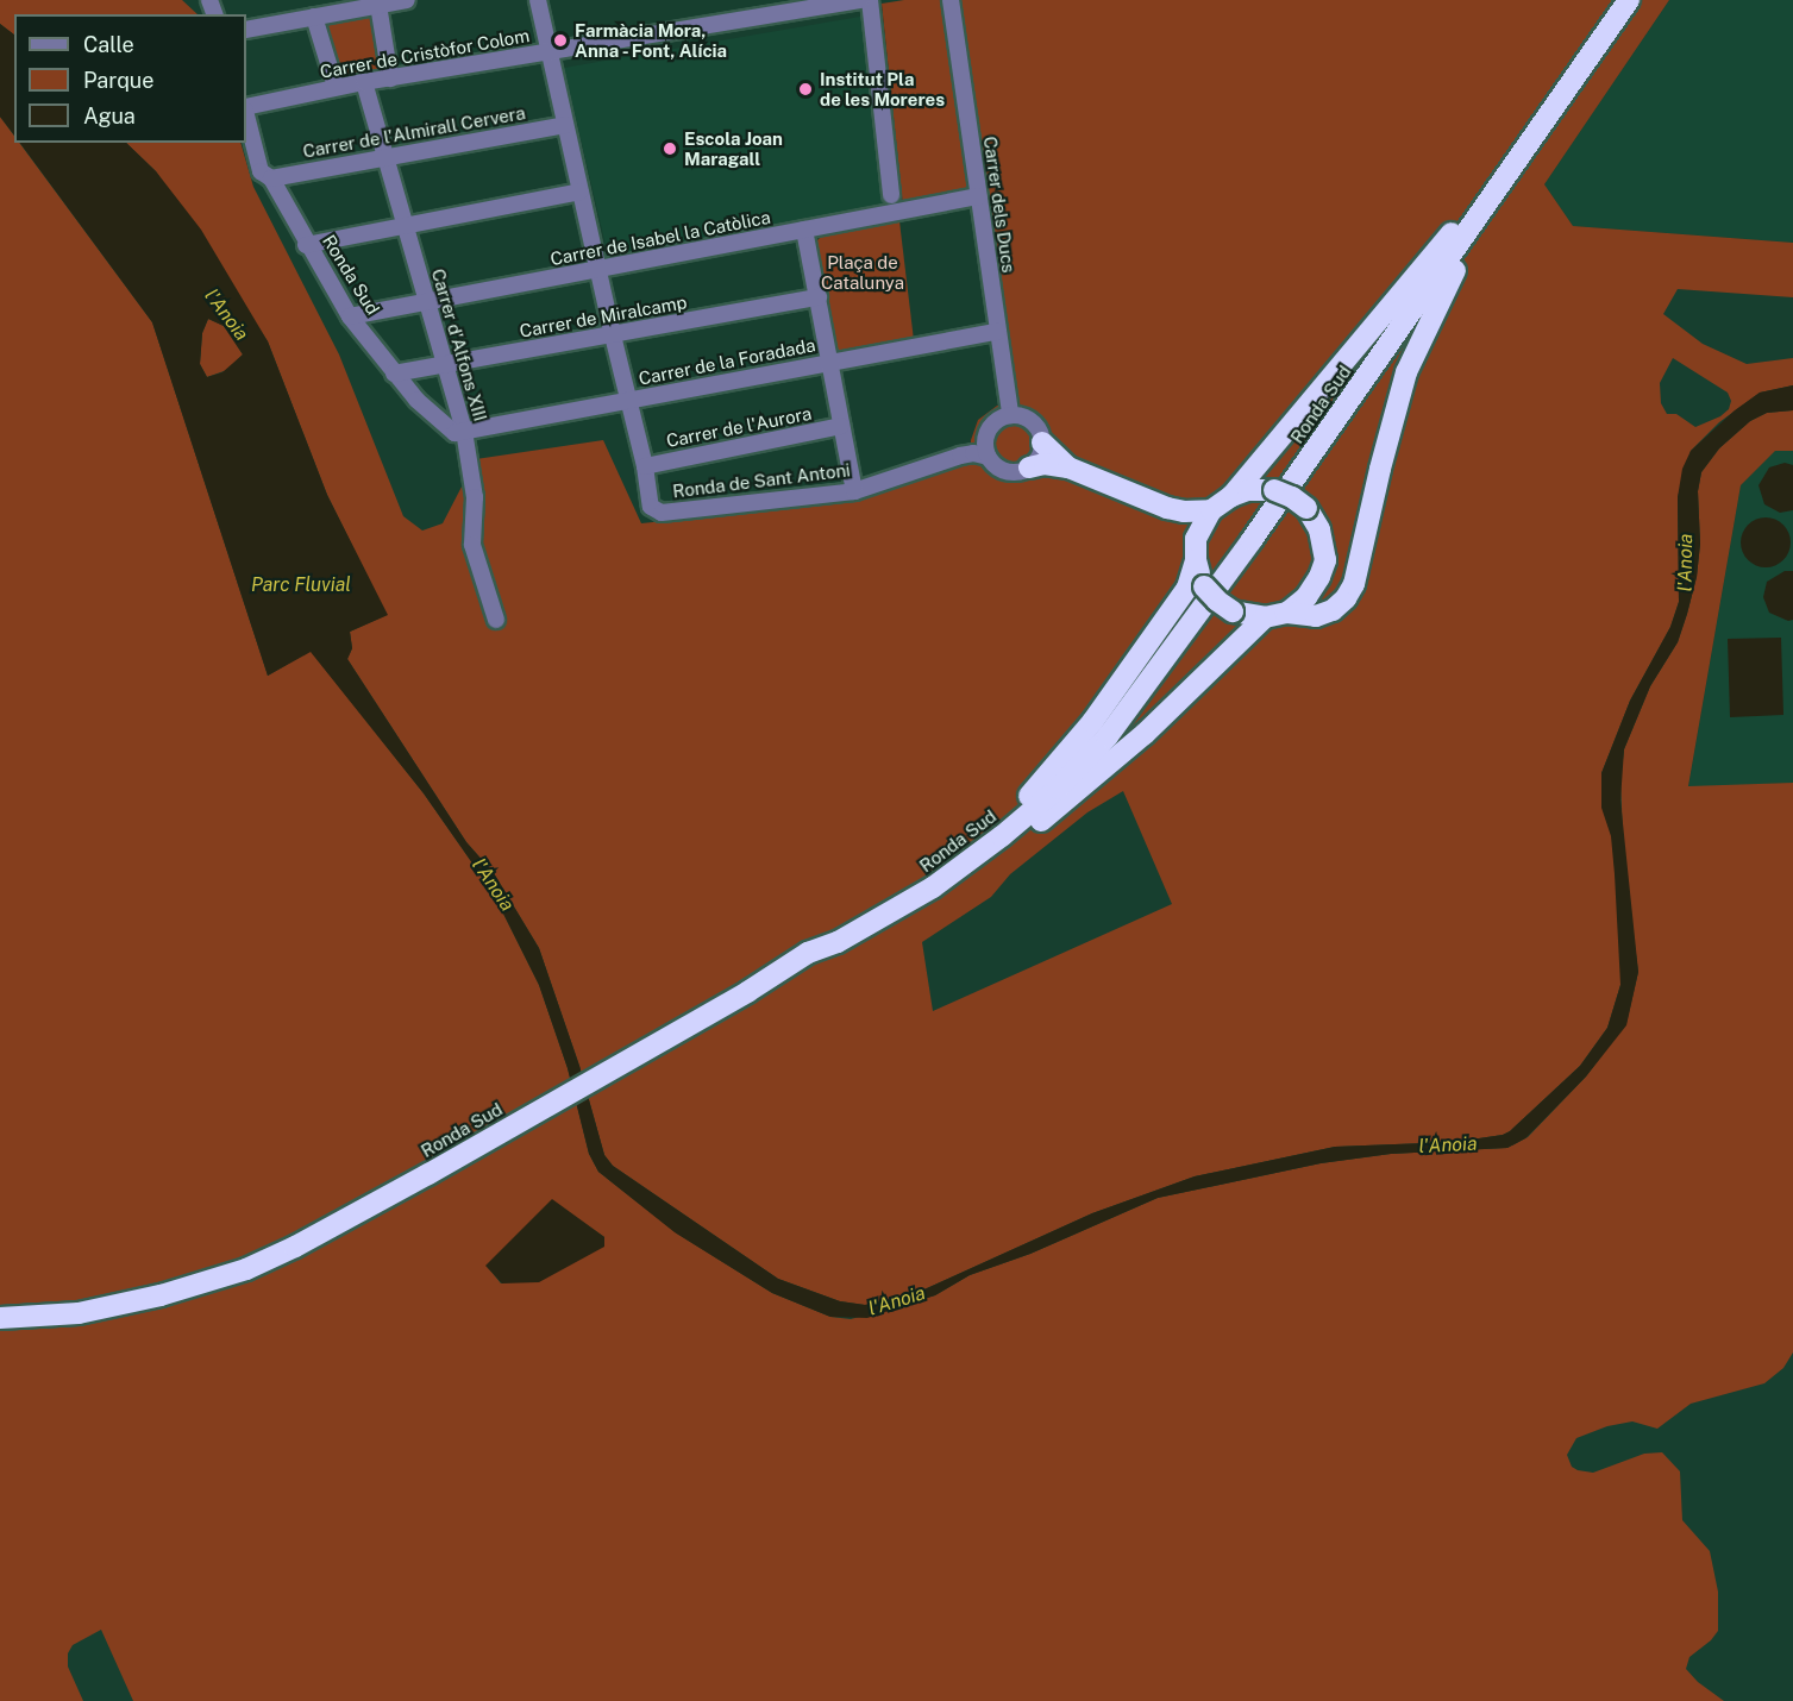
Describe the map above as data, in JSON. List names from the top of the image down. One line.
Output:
{"streets":{"highway":["Ronda Sud"],"street":["Carrer de Cristòfor Colom","Carrer de l'Almirall Cervera","Carrer dels Ducs","Carrer de Isabel la Catòlica","Carrer de Miralcamp","Carrer d'Alfons XIII","Carrer de la Foradada","Carrer de l'Aurora","Ronda de Sant Antoni"]},"crossings":[["Carrer de Cristòfor Colom","Carrer d'Alfons XIII"],["Carrer de l'Almirall Cervera","Ronda Sud"],["Carrer de l'Almirall Cervera","Carrer d'Alfons XIII"],["Carrer dels Ducs","Carrer de Isabel la Catòlica"],["Carrer dels Ducs","Carrer de la Foradada"],["Carrer dels Ducs","Ronda de Sant Antoni"],["Carrer de Isabel la Catòlica","Ronda Sud"],["Carrer de Isabel la Catòlica","Carrer d'Alfons XIII"],["Ronda Sud","Carrer de Miralcamp"],["Ronda Sud","Carrer d'Alfons XIII"],["Ronda Sud","Carrer de la Foradada"],["Carrer de Miralcamp","Carrer d'Alfons XIII"],["Carrer d'Alfons XIII","Carrer de la Foradada"],["Carrer de l'Aurora","Ronda de Sant Antoni"]],"water":["l'Anoia","Parc Fluvial"],"parks":["Plaça de Catalunya"],"places":["Farmàcia Mora, Anna - Font, Alícia","Institut Pla de les Moreres","Escola Joan Maragall"],"legend":["Calle","Parque","Agua"]}
